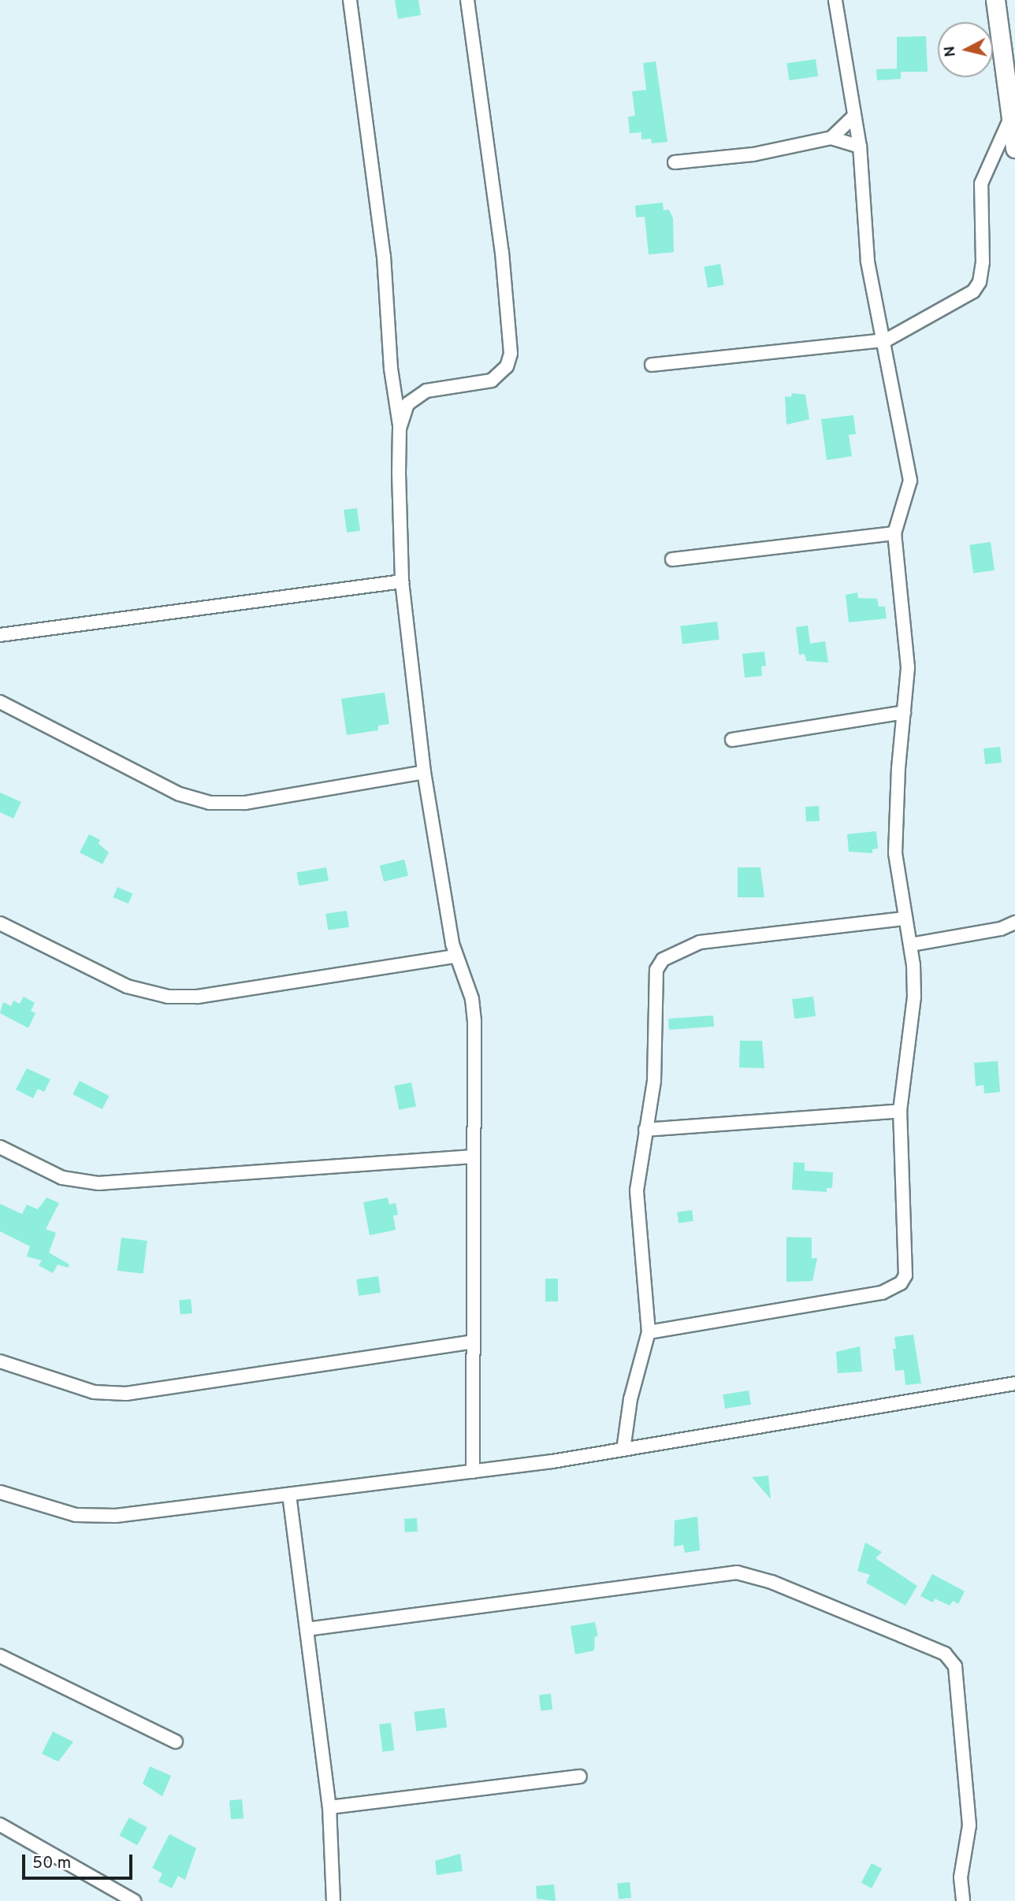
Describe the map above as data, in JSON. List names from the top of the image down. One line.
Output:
{"scale_bar":"50 m","north":"left"}
